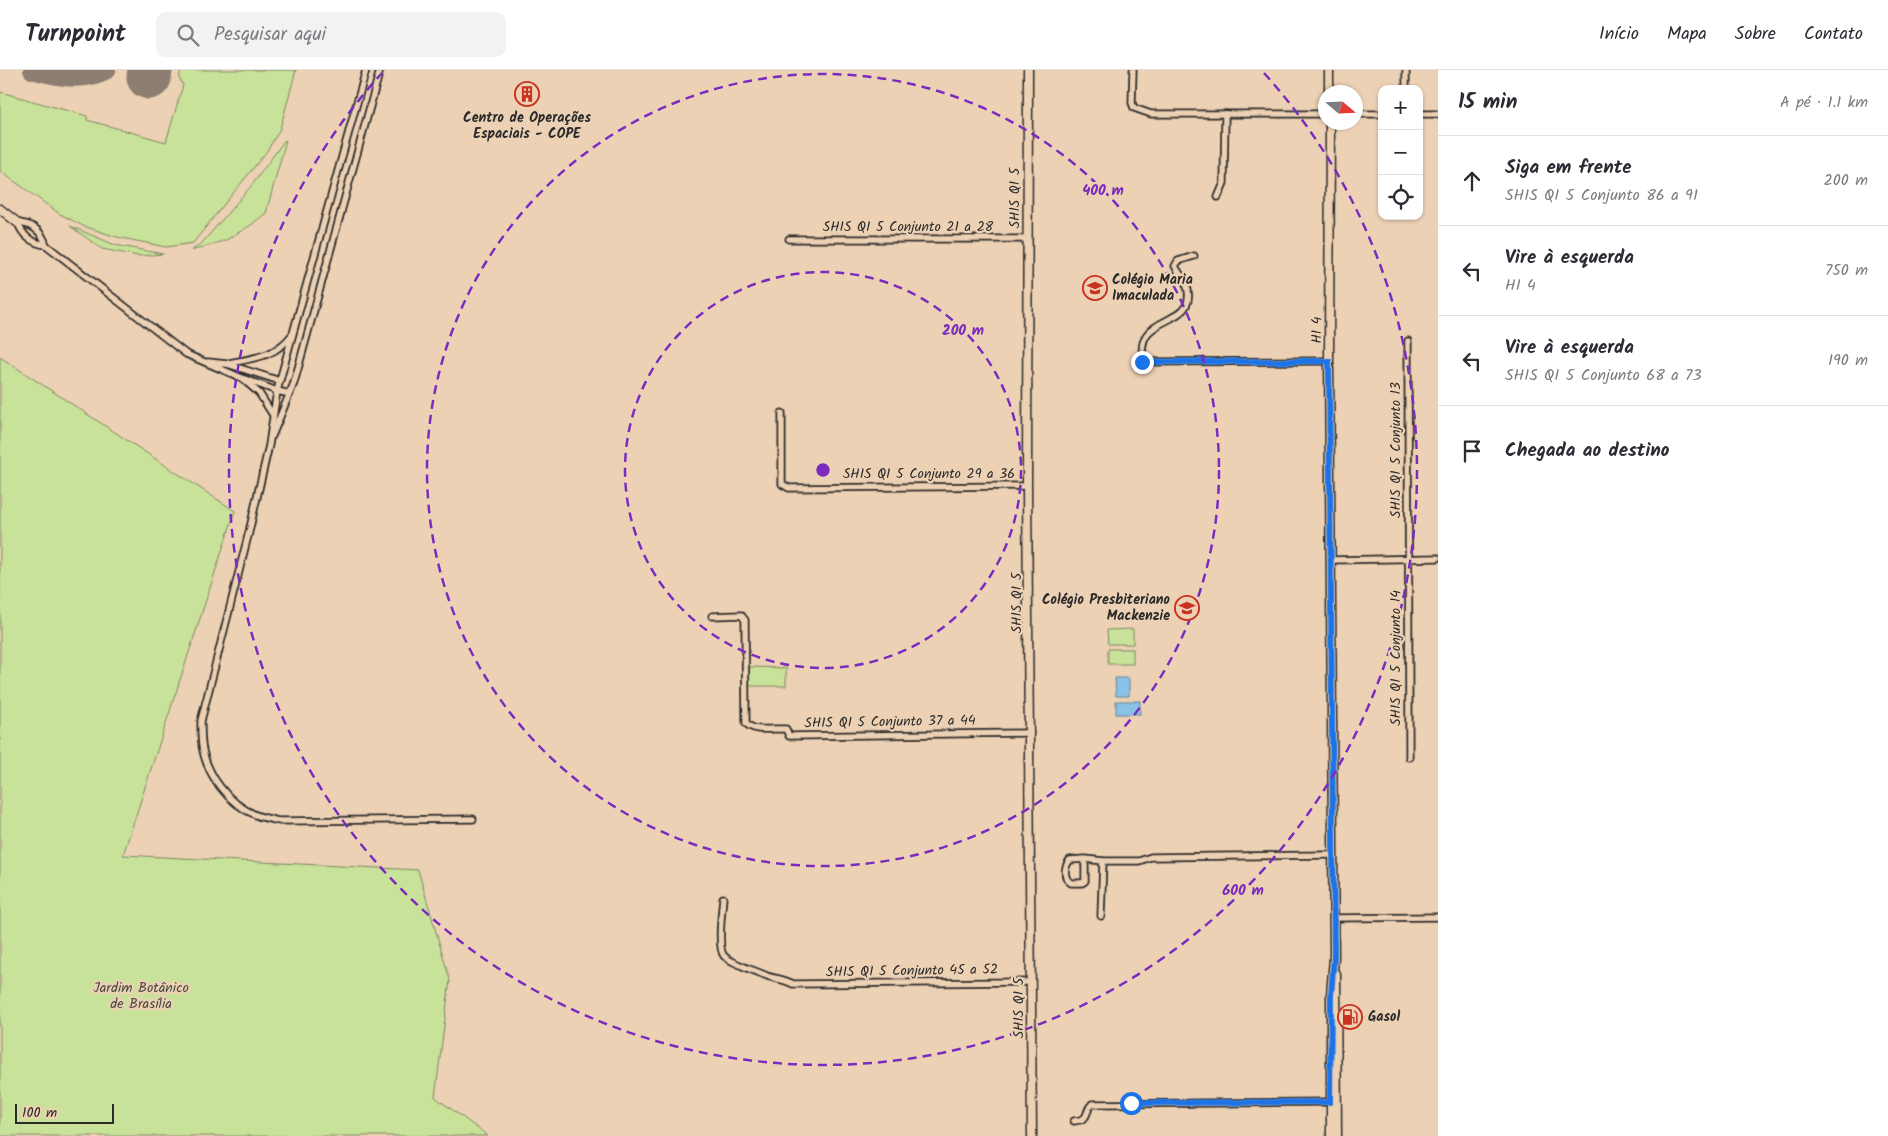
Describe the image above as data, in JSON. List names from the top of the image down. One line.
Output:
{"streets":{"street":["SHIS QI 5","SHIS QI 5 Conjunto 21 a 28","HI 4","SHIS QI 5 Conjunto 13","SHIS QI 5 Conjunto 29 a 36","SHIS QI 5 Conjunto 14","SHIS QI 5 Conjunto 37 a 44","SHIS QI 5 Conjunto 45 a 52"]},"crossings":[["SHIS QI 5","SHIS QI 5 Conjunto 21 a 28"],["SHIS QI 5","SHIS QI 5 Conjunto 29 a 36"],["SHIS QI 5","SHIS QI 5 Conjunto 37 a 44"],["SHIS QI 5","SHIS QI 5 Conjunto 45 a 52"],["SHIS QI 5 Conjunto 13","SHIS QI 5 Conjunto 14"]],"parks":["Jardim Botânico de Brasília"],"places":{"building":["Centro de Operações Espaciais - COPE"],"school or university":["Colégio Maria Imaculada","Colégio Presbiteriano Mackenzie"],"fuel station":["Gasol"]},"scale_bar":"100 m","north":"right","page":{"header":"Turnpoint","search":"Pesquisar aqui","nav":["Início","Mapa","Sobre","Contato"],"heading":["15 min","A pé · 1.1 km"],"map_buttons":["+","−"],"list":[["Siga em frente","SHIS QI 5 Conjunto 86 a 91","200 m"],["Vire à esquerda","HI 4","750 m"],["Vire à esquerda","SHIS QI 5 Conjunto 68 a 73","190 m"],"Chegada ao destino"],"scale":"100 m"},"rings":["400 m","200 m","600 m"]}
